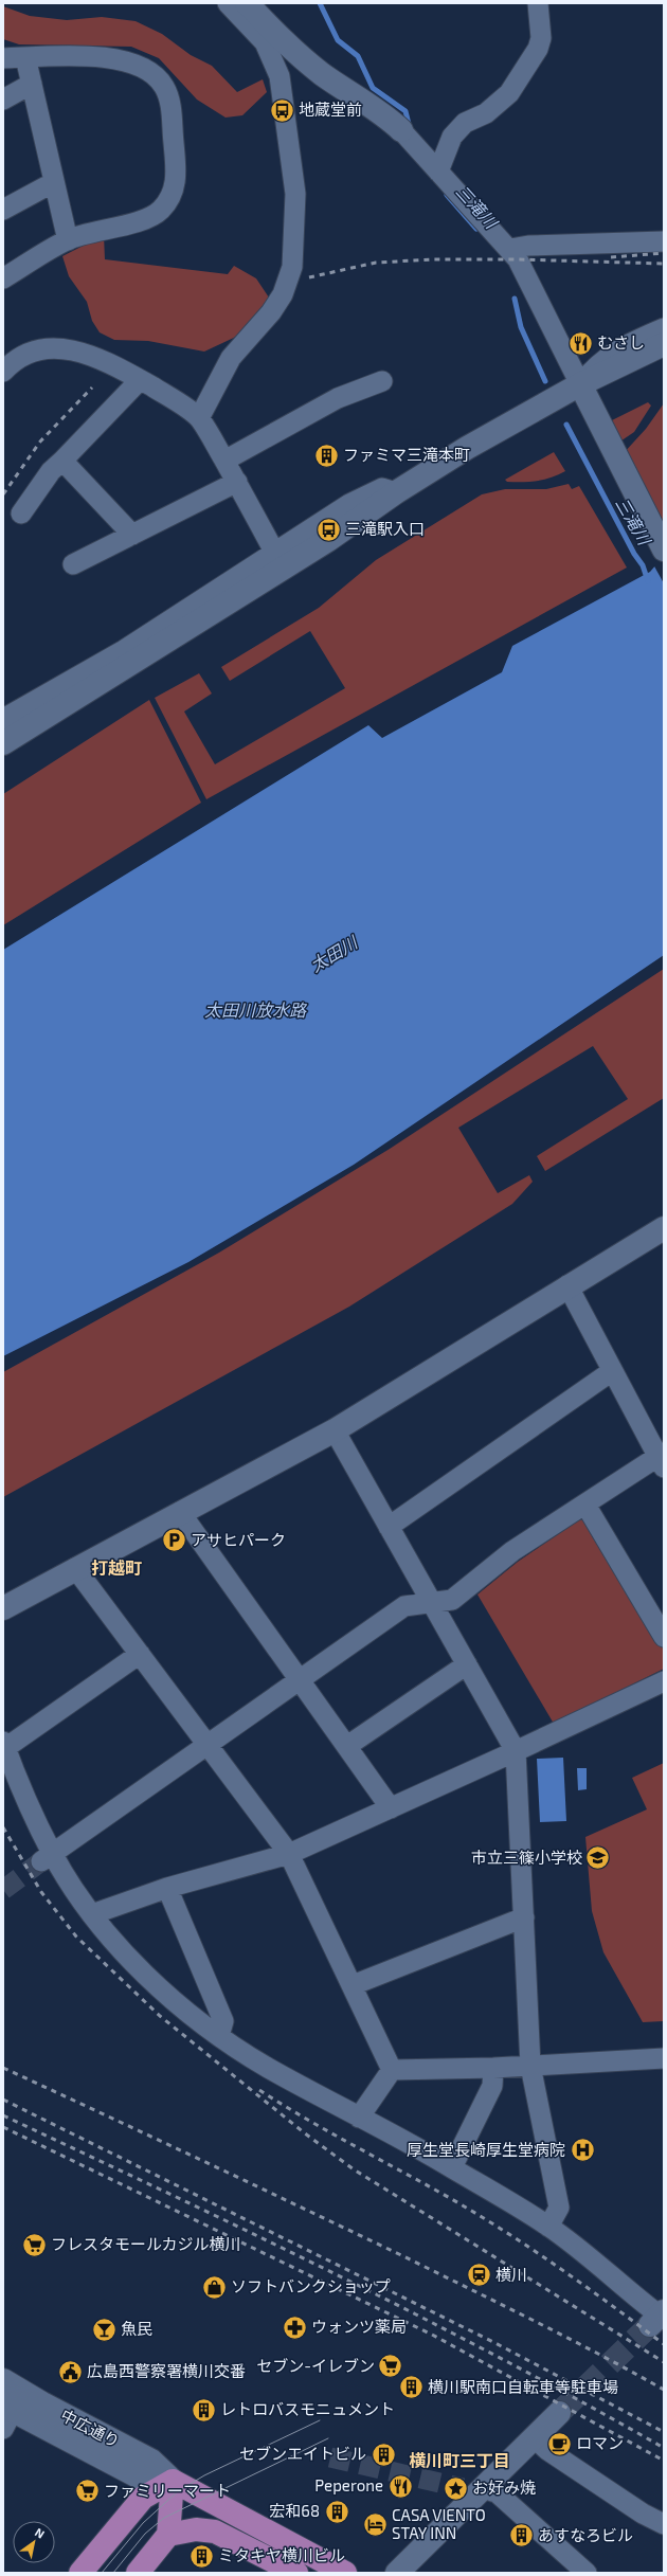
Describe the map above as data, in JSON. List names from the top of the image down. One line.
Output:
{"streets":{"street":["中広通り"]},"districts":["打越町","横川町三丁目"],"water":["三滝川","太田川","太田川放水路"],"places":{"bus stop":["地蔵堂前","三滝駅入口"],"restaurant":["むさし","Peperone"],"building":["ファミマ三滝本町","横川駅南口自転車等駐車場","レトロバスモニュメント","セブンエイトビル","宏和68","あすなろビル","ミタキヤ横川ビル"],"parking":["アサヒパーク"],"school or university":["市立三篠小学校"],"hospital":["厚生堂長崎厚生堂病院"],"supermarket":["フレスタモールカジル横川","セブン-イレブン","ファミリーマート"],"station":["横川"],"shop":["ソフトバンクショップ"],"pharmacy":["ウォンツ薬局"],"bar":["魚民"],"public building":["広島西警察署横川交番"],"cafe":["ロマン"],"place":["お好み焼"],"hotel":["CASA VIENTO STAY INN"]},"north":"top right"}
